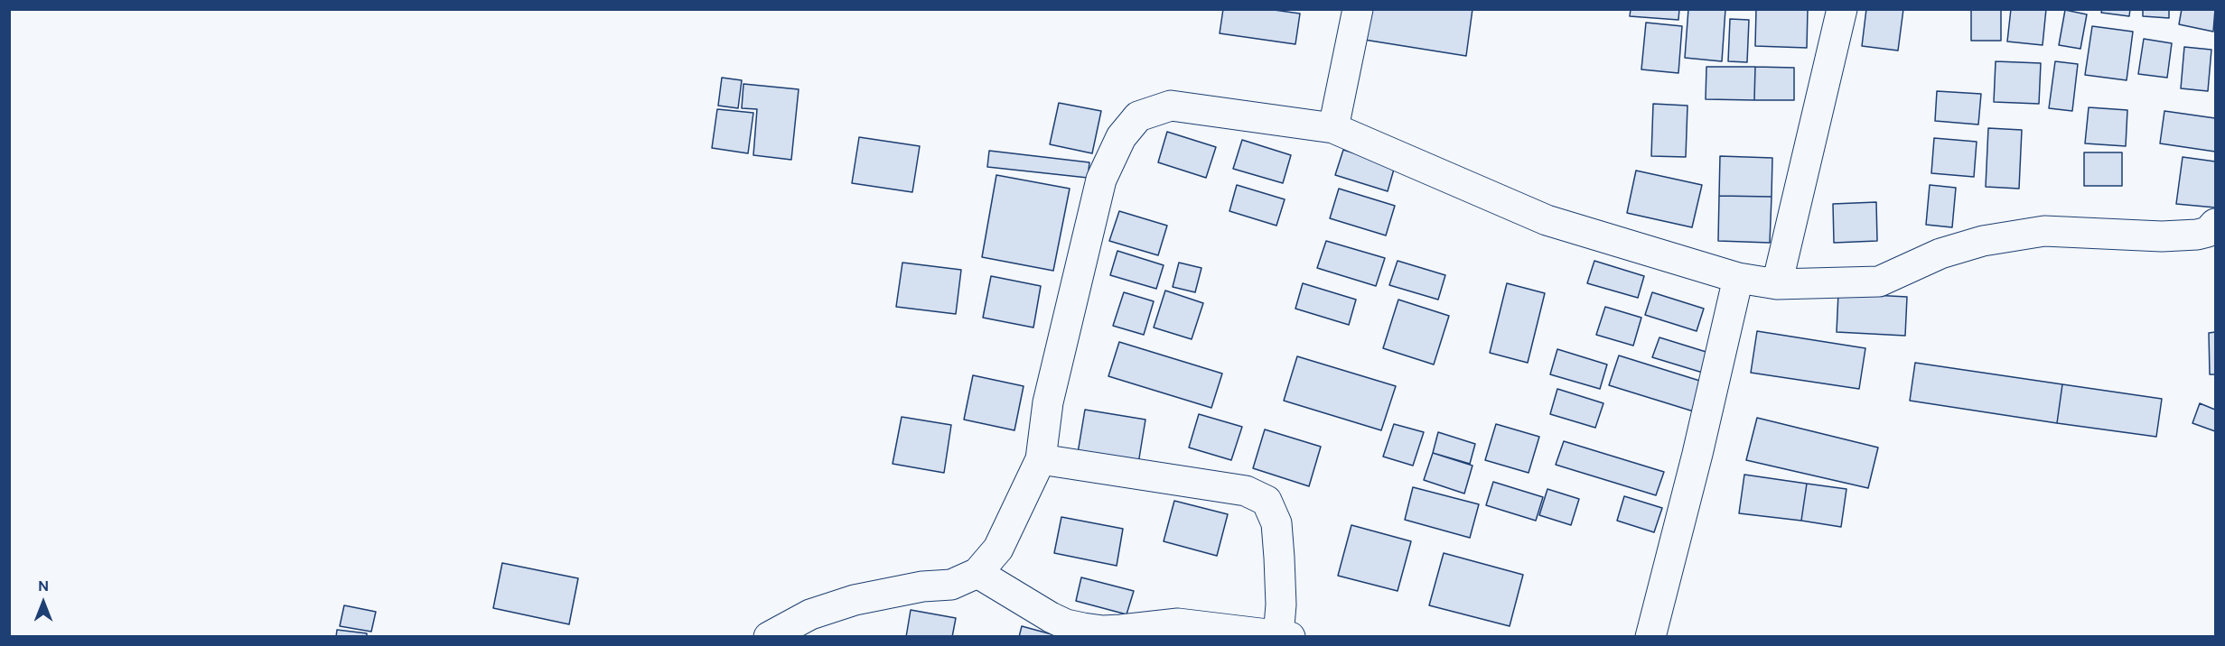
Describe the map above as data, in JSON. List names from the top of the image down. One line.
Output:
{"north":"top"}
